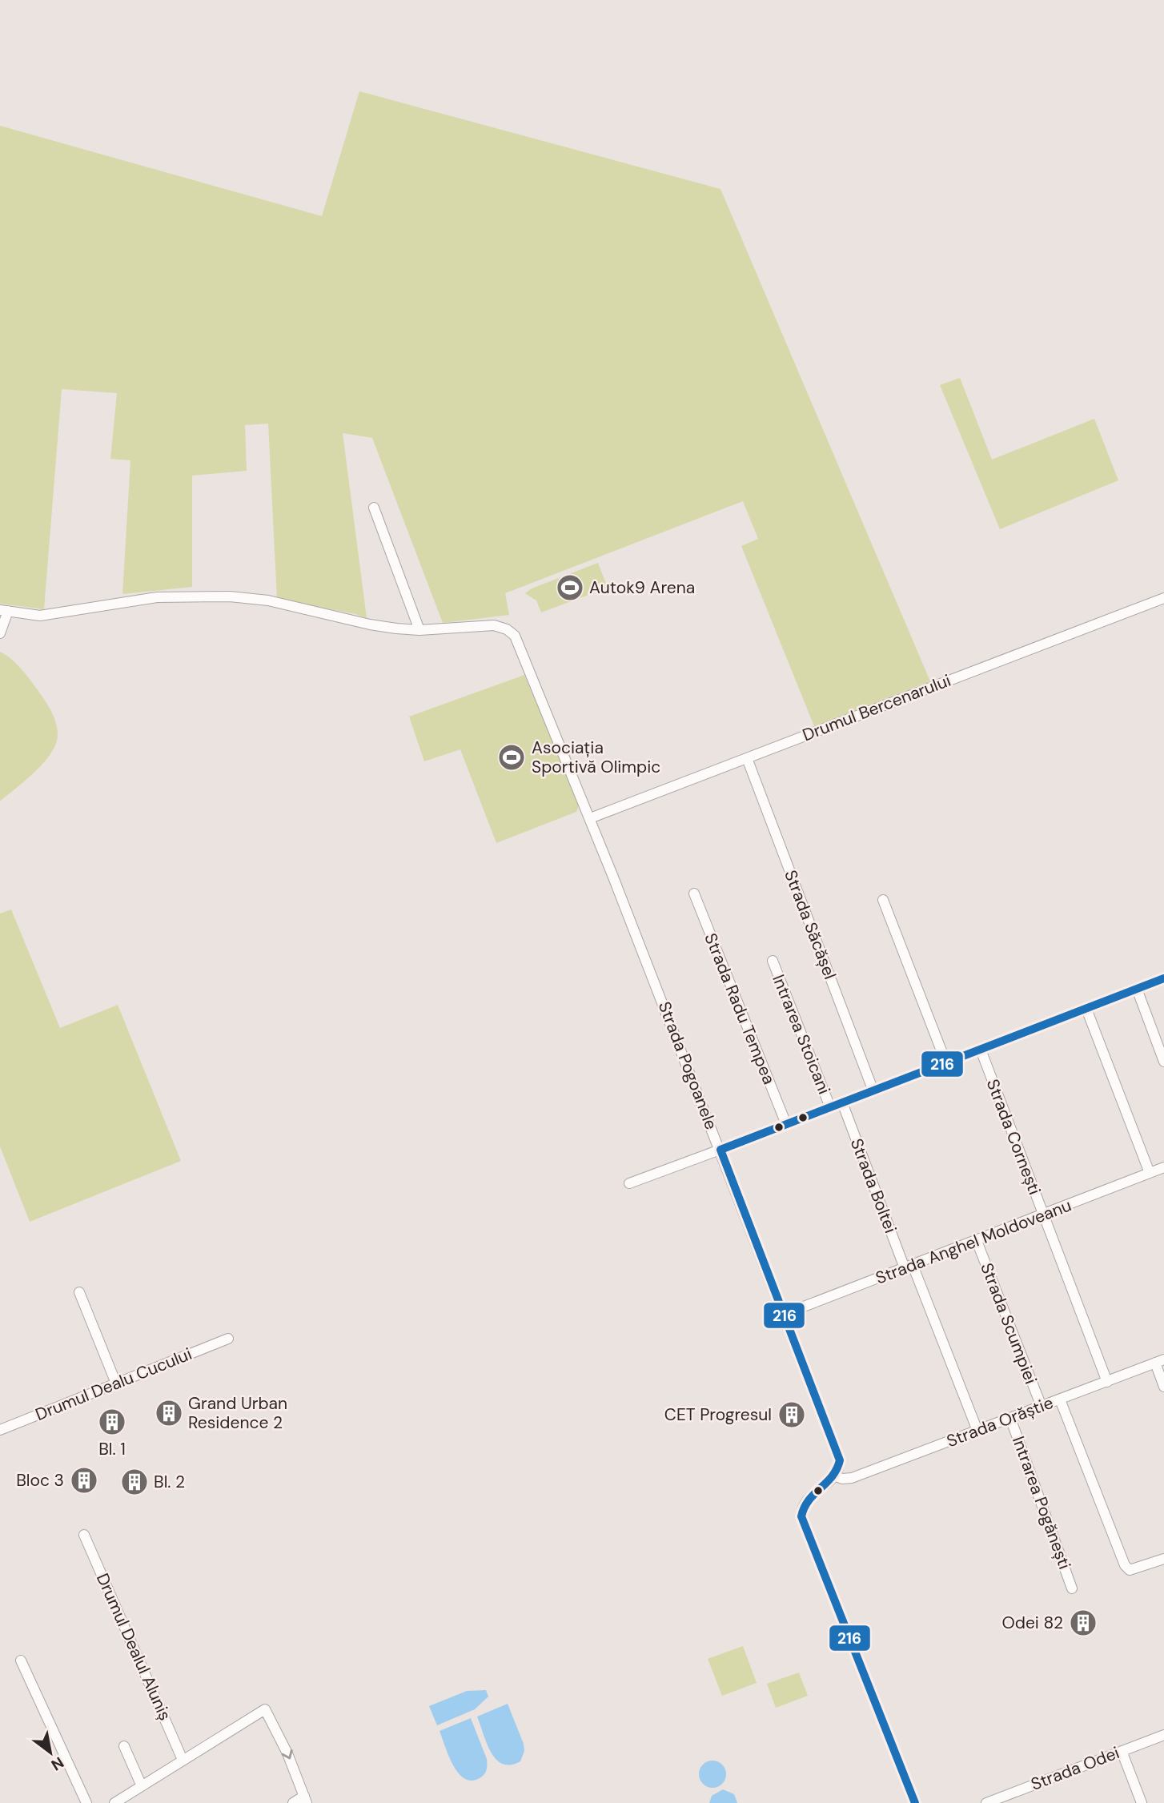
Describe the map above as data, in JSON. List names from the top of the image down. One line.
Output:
{"streets":{"street":["Drumul Bercenarului","Strada Săcășel","Strada Radu Tempea","Intrarea Stoicani","Strada Pogoanele","Strada Cornești","Strada Boltei","Strada Anghel Moldoveanu","Strada Scumpiei","Drumul Dealu Cucului","Strada Orăștie","Intrarea Pogănești","Drumul Dealul Aluniș","Strada Odei"]},"crossings":[["Drumul Bercenarului","Strada Săcășel"],["Drumul Bercenarului","Strada Pogoanele"],["Strada Pogoanele","Strada Anghel Moldoveanu"],["Strada Pogoanele","Strada Orăștie"],["Strada Cornești","Strada Anghel Moldoveanu"],["Strada Cornești","Strada Orăștie"],["Strada Boltei","Strada Anghel Moldoveanu"],["Strada Boltei","Strada Orăștie"],["Strada Anghel Moldoveanu","Strada Scumpiei"],["Strada Scumpiei","Strada Orăștie"],["Strada Orăștie","Intrarea Pogănești"]],"places":{"sports":["Autok9 Arena","Asociația Sportivă Olimpic"],"building":["Grand Urban Residence 2","CET Progresul","Bl. 1","Bloc 3","Bl. 2","Odei 82"]},"lines":["transit line 216"],"north":"bottom right"}
